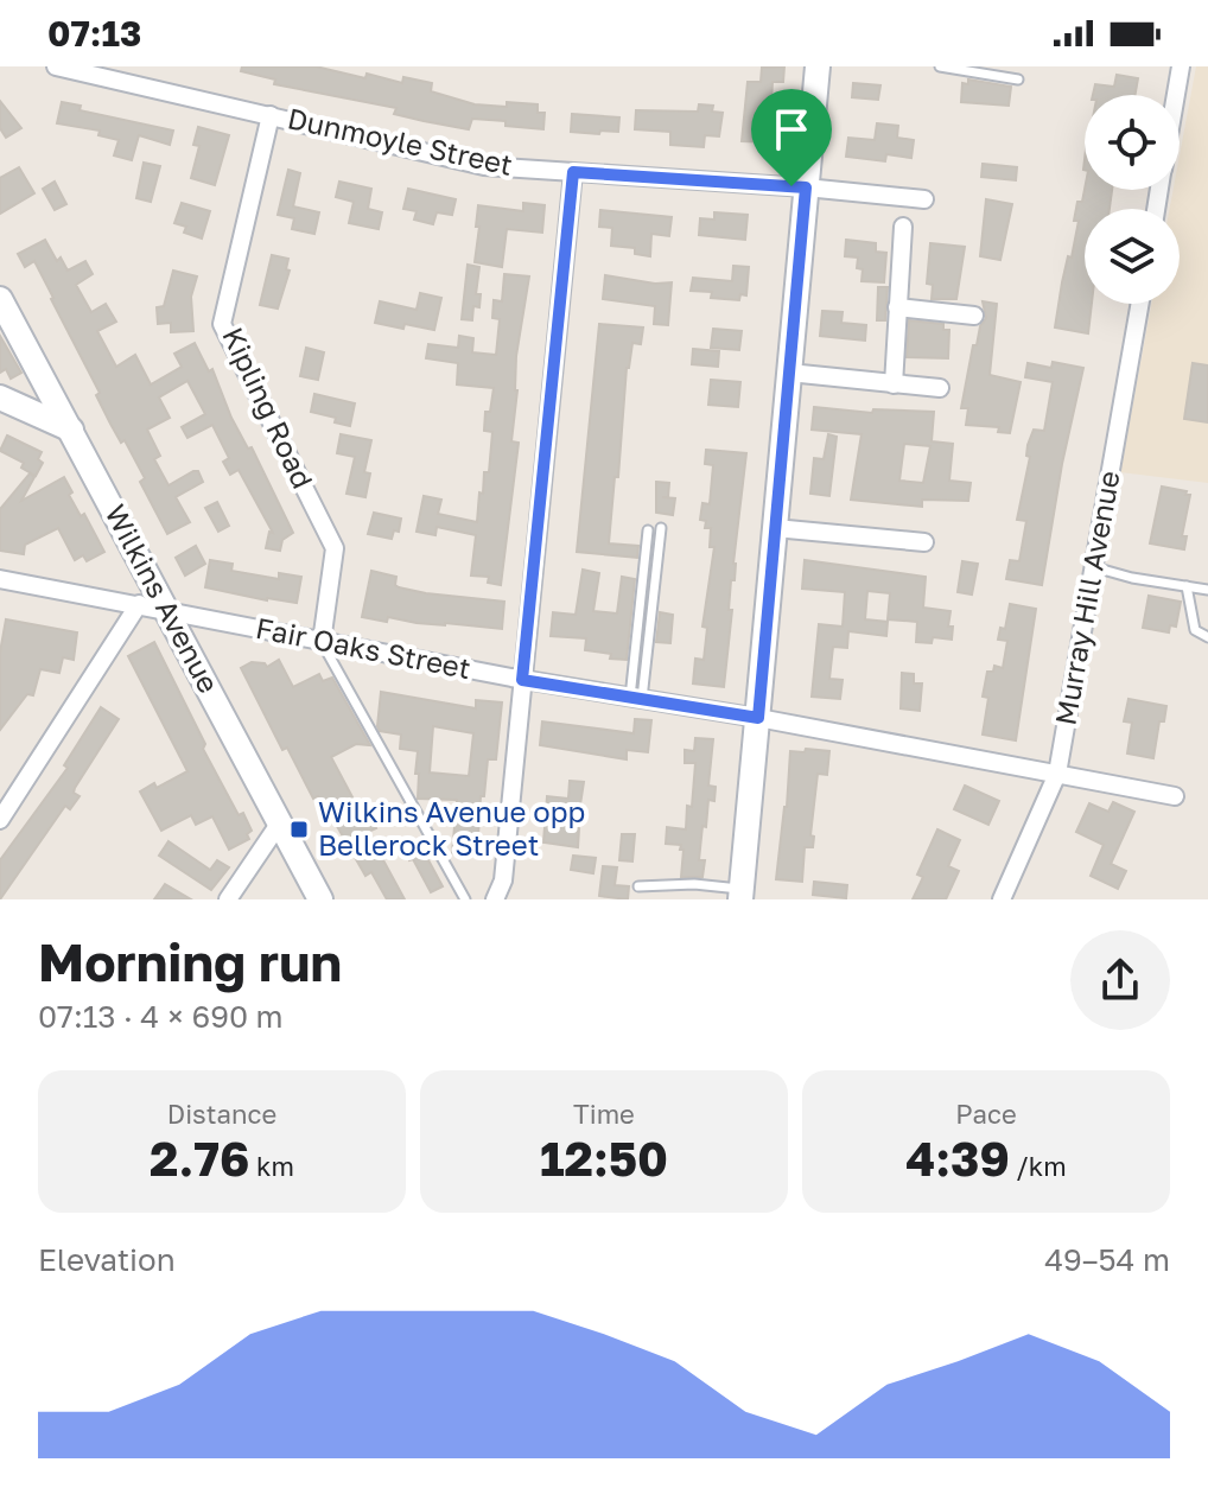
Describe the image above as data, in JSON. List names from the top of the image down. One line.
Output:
{"streets":{"street":["Dunmoyle Street","Kipling Road","Murray Hill Avenue","Wilkins Avenue","Fair Oaks Street"]},"crossings":[["Dunmoyle Street","Kipling Road"],["Kipling Road","Fair Oaks Street"],["Murray Hill Avenue","Fair Oaks Street"],["Wilkins Avenue","Fair Oaks Street"]],"places":{"transit":["Wilkins Avenue opp Bellerock Street"]},"page":{"status":"07:13","heading":["Morning run","07:13 · 4 × 690 m"],"stats":[["Distance","2.76 km"],["Time","12:50"],["Pace","4:39 /km"]],"chart":["Elevation","49–54 m"]}}
